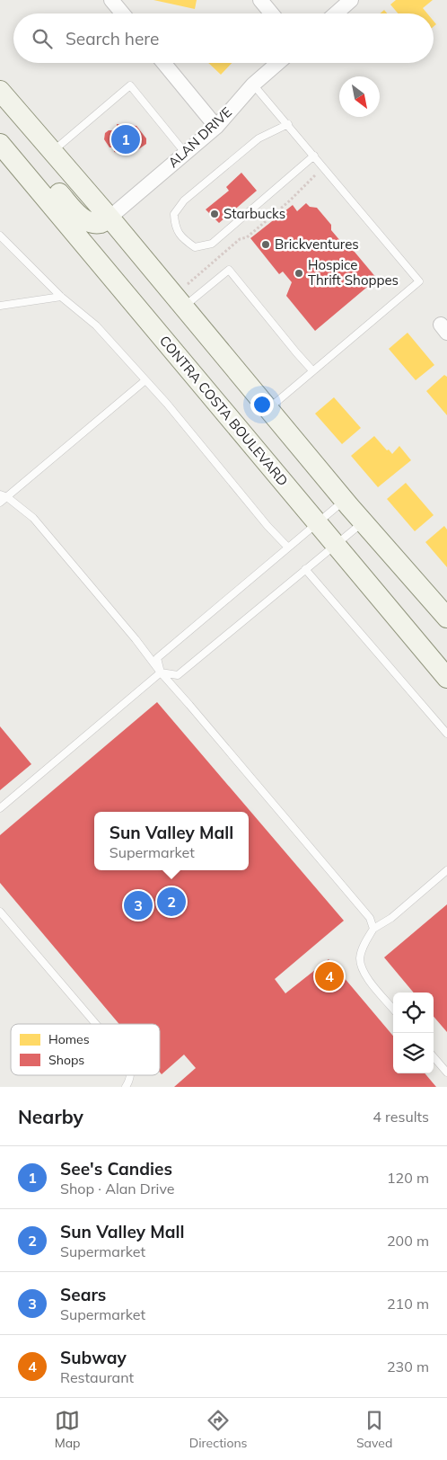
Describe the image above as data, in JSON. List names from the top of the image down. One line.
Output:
{"streets":{"main road":["CONTRA COSTA BOULEVARD"],"street":["ALAN DRIVE"]},"places":["Starbucks","Brickventures","Hospice Thrift Shoppes"],"legend":["Homes","Shops"],"north":"bottom right","page":{"search":"Search here","pins":["1","2","3","4"],"popup":["Sun Valley Mall","Supermarket"],"heading":["Nearby","4 results"],"list":[{"mark":"1","name":"See's Candies","note":"Shop · Alan Drive","value":"120 m"},{"mark":"2","name":"Sun Valley Mall","note":"Supermarket","value":"200 m"},{"mark":"3","name":"Sears","note":"Supermarket","value":"210 m"},{"mark":"4","name":"Subway","note":"Restaurant","value":"230 m"}],"nav":["Map","Directions","Saved"]}}
